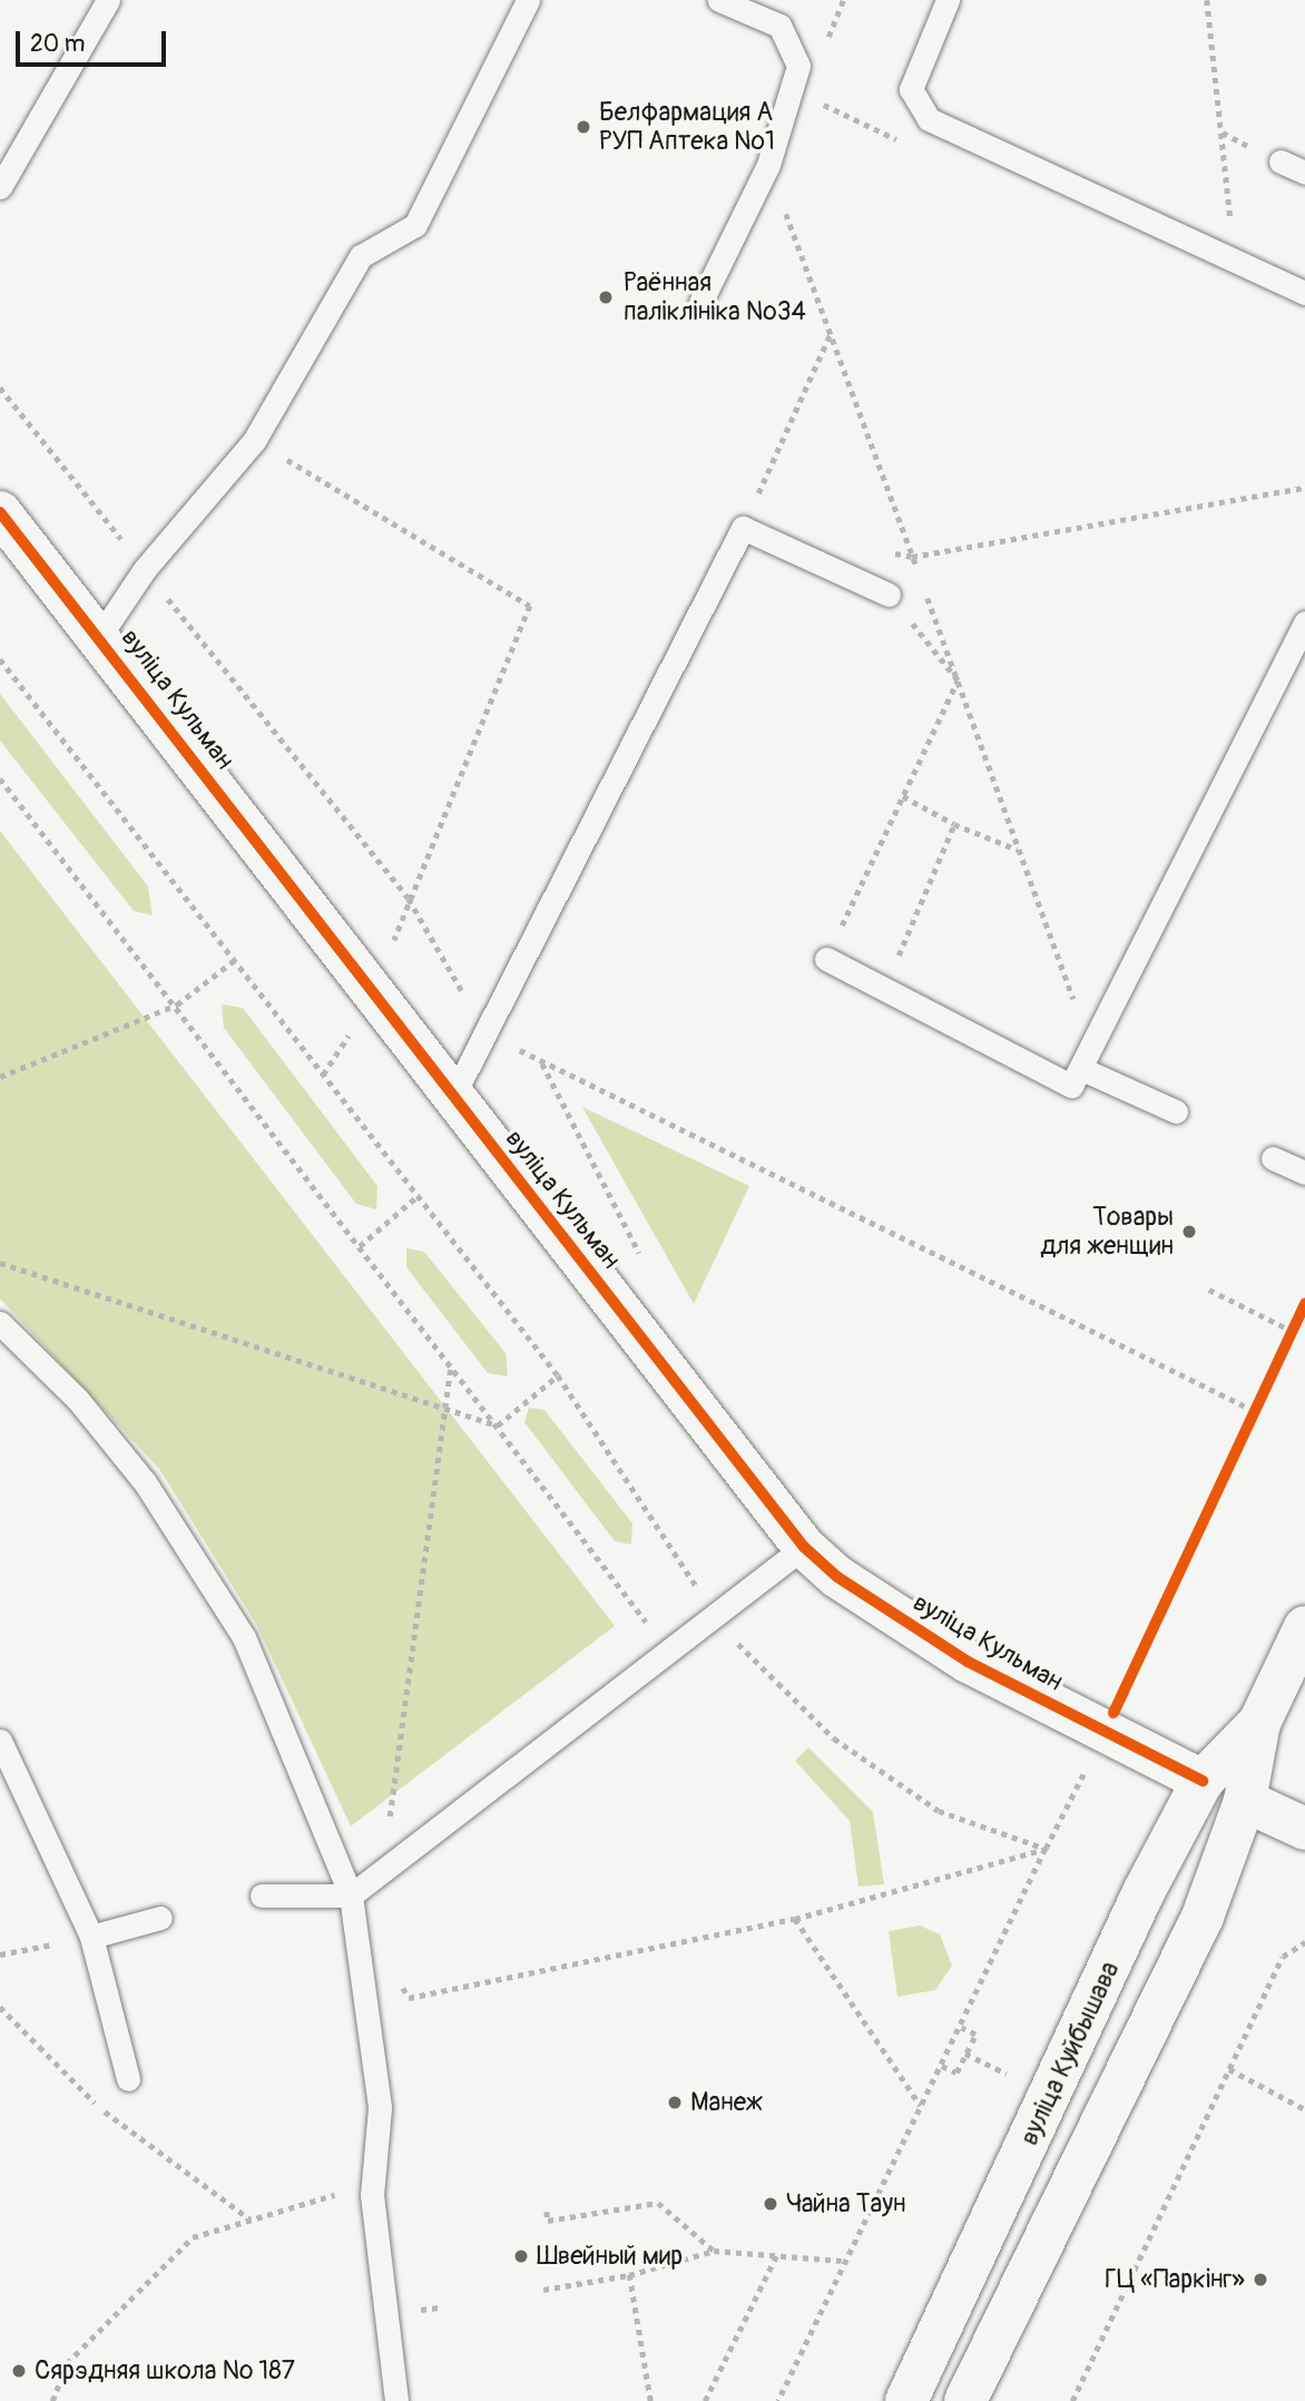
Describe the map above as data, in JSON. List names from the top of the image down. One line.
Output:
{"streets":{"street":["вуліца Кульман","вуліца Куйбышава"]},"crossings":[["вуліца Кульман","вуліца Куйбышава"]],"places":["Белфармация А РУП Аптека №1","Раённая паліклініка №34","Товары для женщин","Манеж","Чайна Таун","Швейный мир","ГЦ «Паркінг»","Сярэдняя школа № 187"],"scale_bar":"20 m"}
